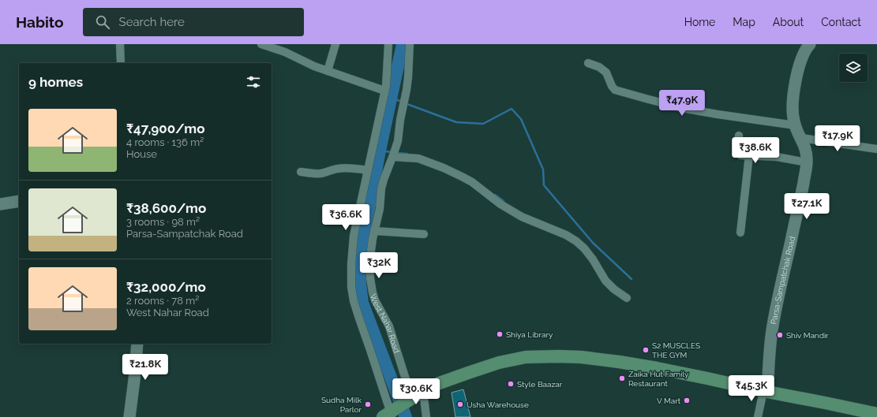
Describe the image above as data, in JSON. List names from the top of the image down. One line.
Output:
{"streets":{"main road":["Parsa-Sampatchak Road"],"street":["West Nahar Road"]},"places":["Shiya Library","Shiv Mandir","S2 MUSCLES THE GYM","Zaika Hut Family Restaurant","Style Baazar","V Mart","Sudha Milk Parlor","Usha Warehouse"],"page":{"header":"Habito","search":"Search here","nav":["Home","Map","About","Contact"],"heading":"9 homes","price":["₹47.9K","₹17.9K","₹38.6K","₹27.1K","₹36.6K","₹32K","₹21.8K","₹45.3K","₹30.6K"],"list":[{"name":"₹47,900/mo","note":"4 rooms · 136 m² · House"},{"name":"₹38,600/mo","note":"3 rooms · 98 m² · Parsa-Sampatchak Road"},{"name":"₹32,000/mo","note":"2 rooms · 78 m² · West Nahar Road"}]}}
